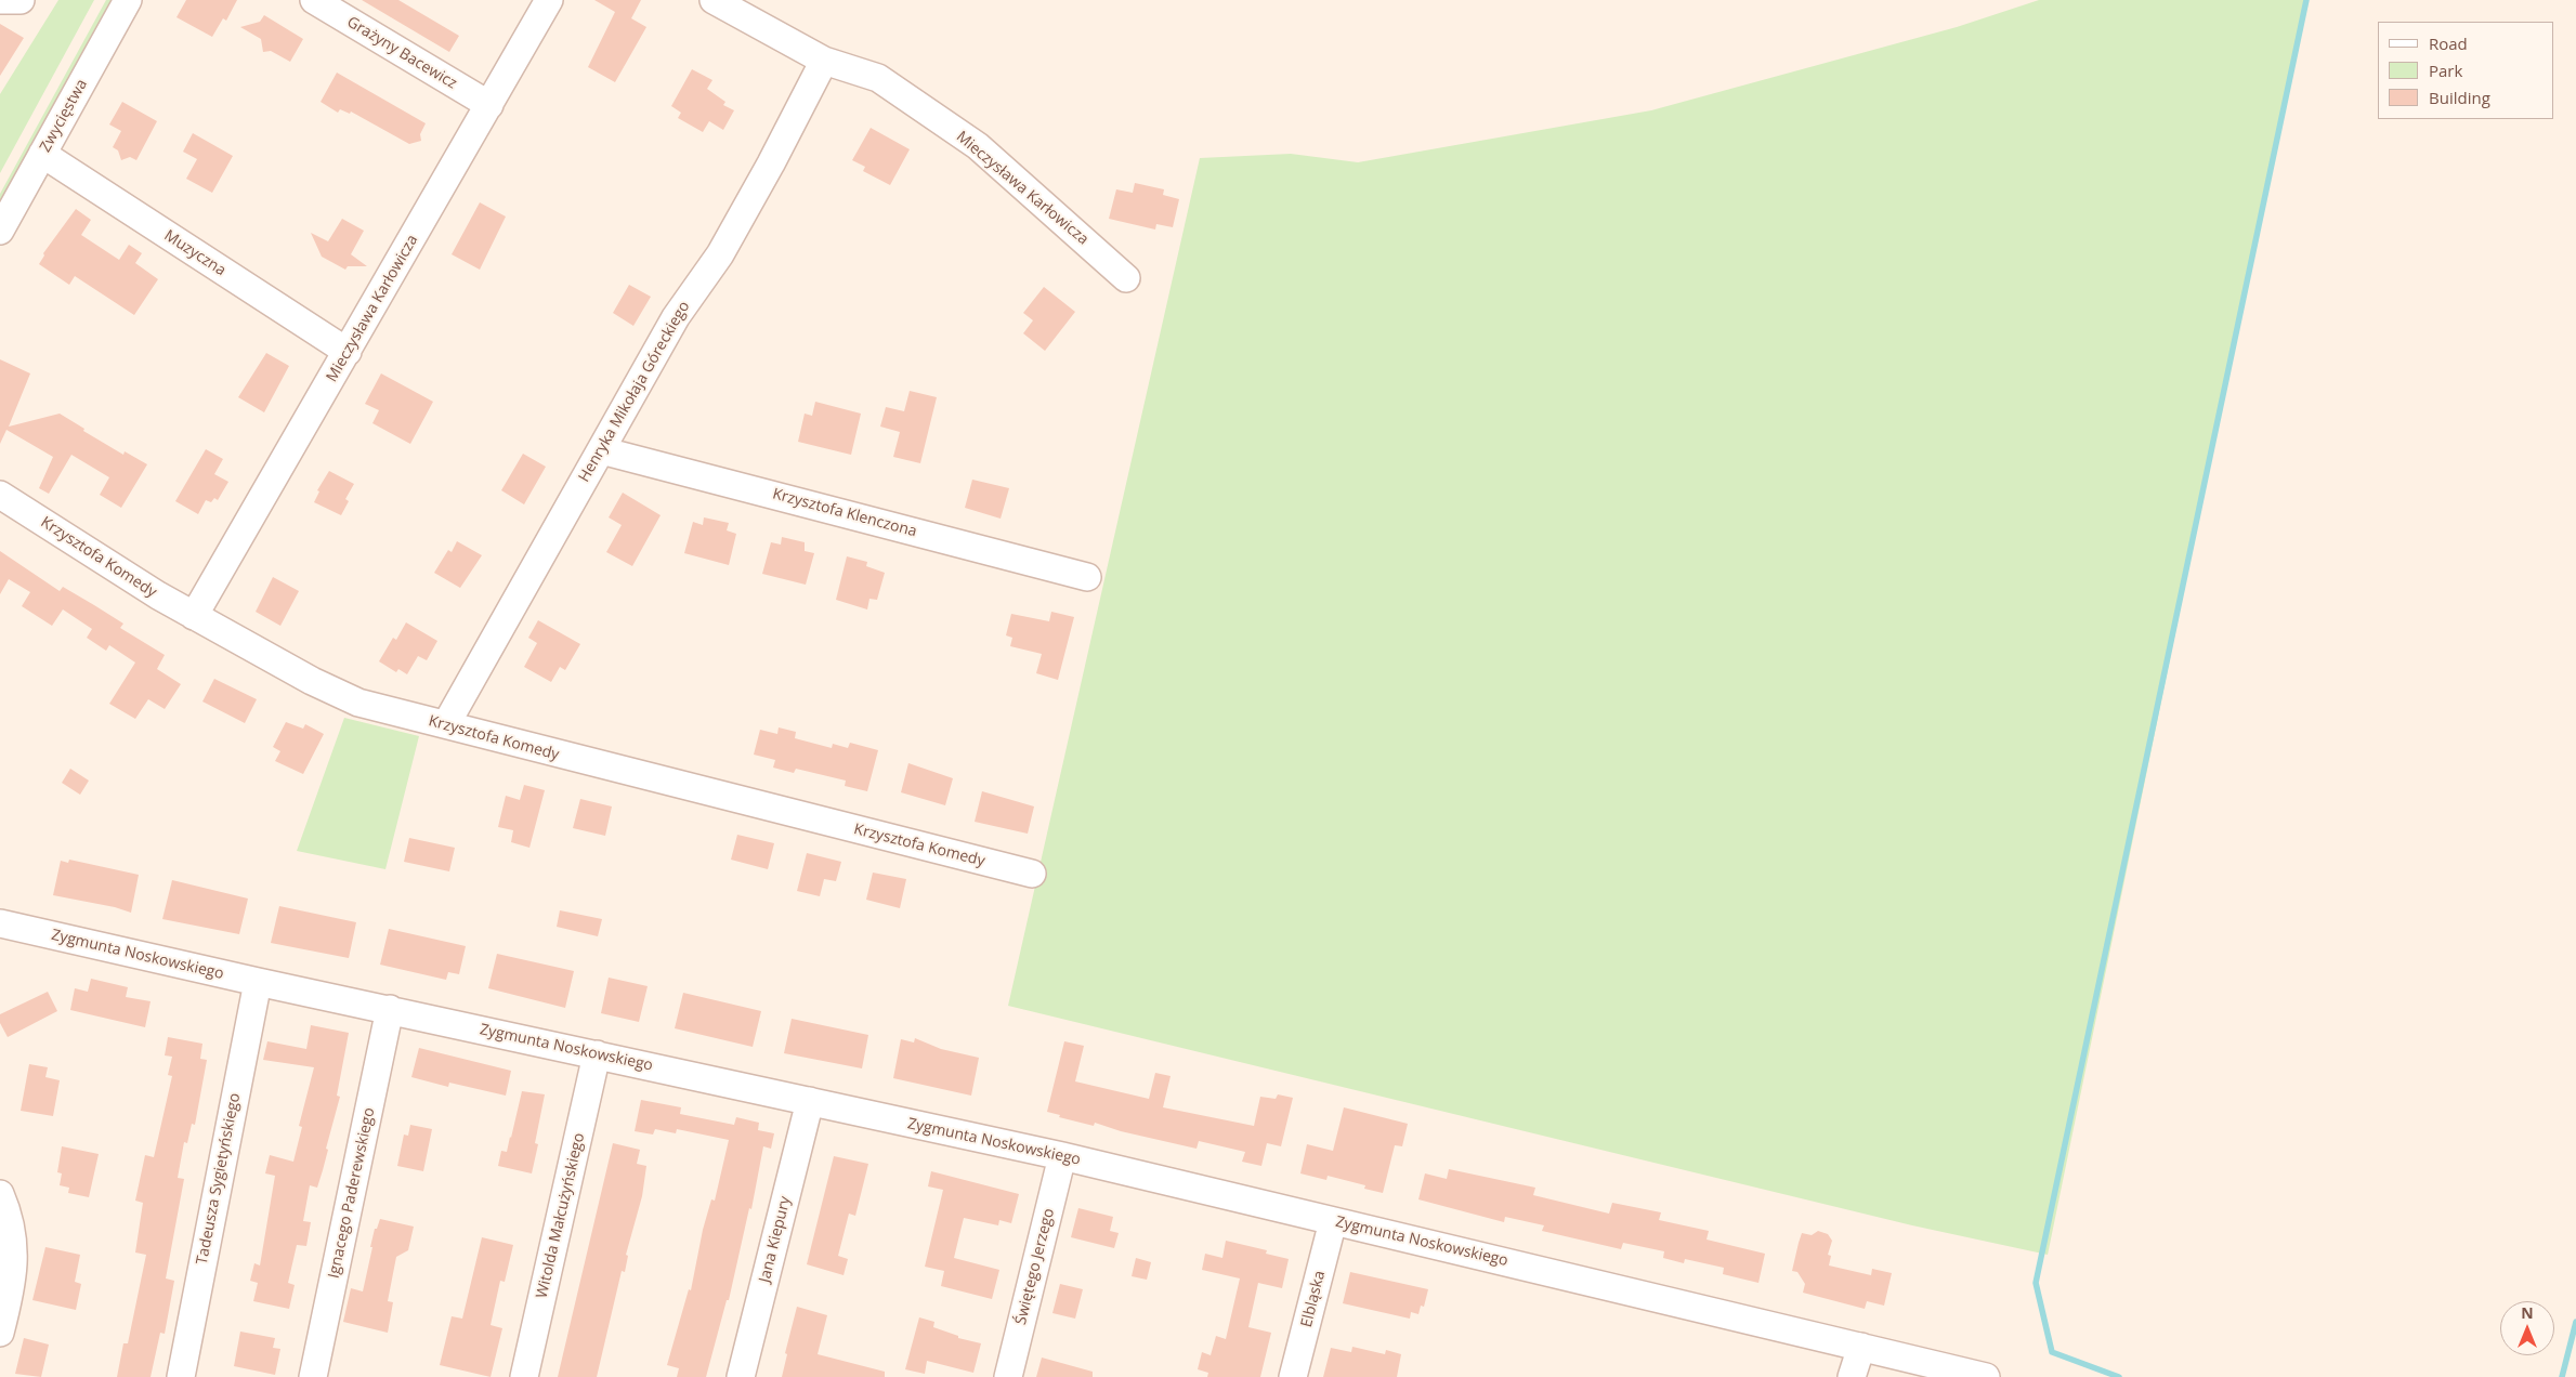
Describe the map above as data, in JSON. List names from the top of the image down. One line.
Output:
{"streets":{"street":["Grażyny Bacewicz","Zwycięstwa","Mieczysława Karłowicza","Muzyczna","Henryka Mikołaja Góreckiego","Krzysztofa Klenczona","Krzysztofa Komedy","Zygmunta Noskowskiego","Tadeusza Sygietyńskiego","Ignacego Paderewskiego","Witolda Małcużyńskiego","Jana Kiepury","Świętego Jerzego","Elbląska"]},"crossings":[["Grażyny Bacewicz","Mieczysława Karłowicza"],["Zwycięstwa","Muzyczna"],["Mieczysława Karłowicza","Muzyczna"],["Mieczysława Karłowicza","Henryka Mikołaja Góreckiego"],["Mieczysława Karłowicza","Krzysztofa Komedy"],["Henryka Mikołaja Góreckiego","Krzysztofa Klenczona"],["Henryka Mikołaja Góreckiego","Krzysztofa Komedy"],["Zygmunta Noskowskiego","Tadeusza Sygietyńskiego"],["Zygmunta Noskowskiego","Ignacego Paderewskiego"],["Zygmunta Noskowskiego","Witolda Małcużyńskiego"],["Zygmunta Noskowskiego","Jana Kiepury"],["Zygmunta Noskowskiego","Świętego Jerzego"],["Zygmunta Noskowskiego","Elbląska"]],"legend":["Road","Park","Building"],"north":"top"}
